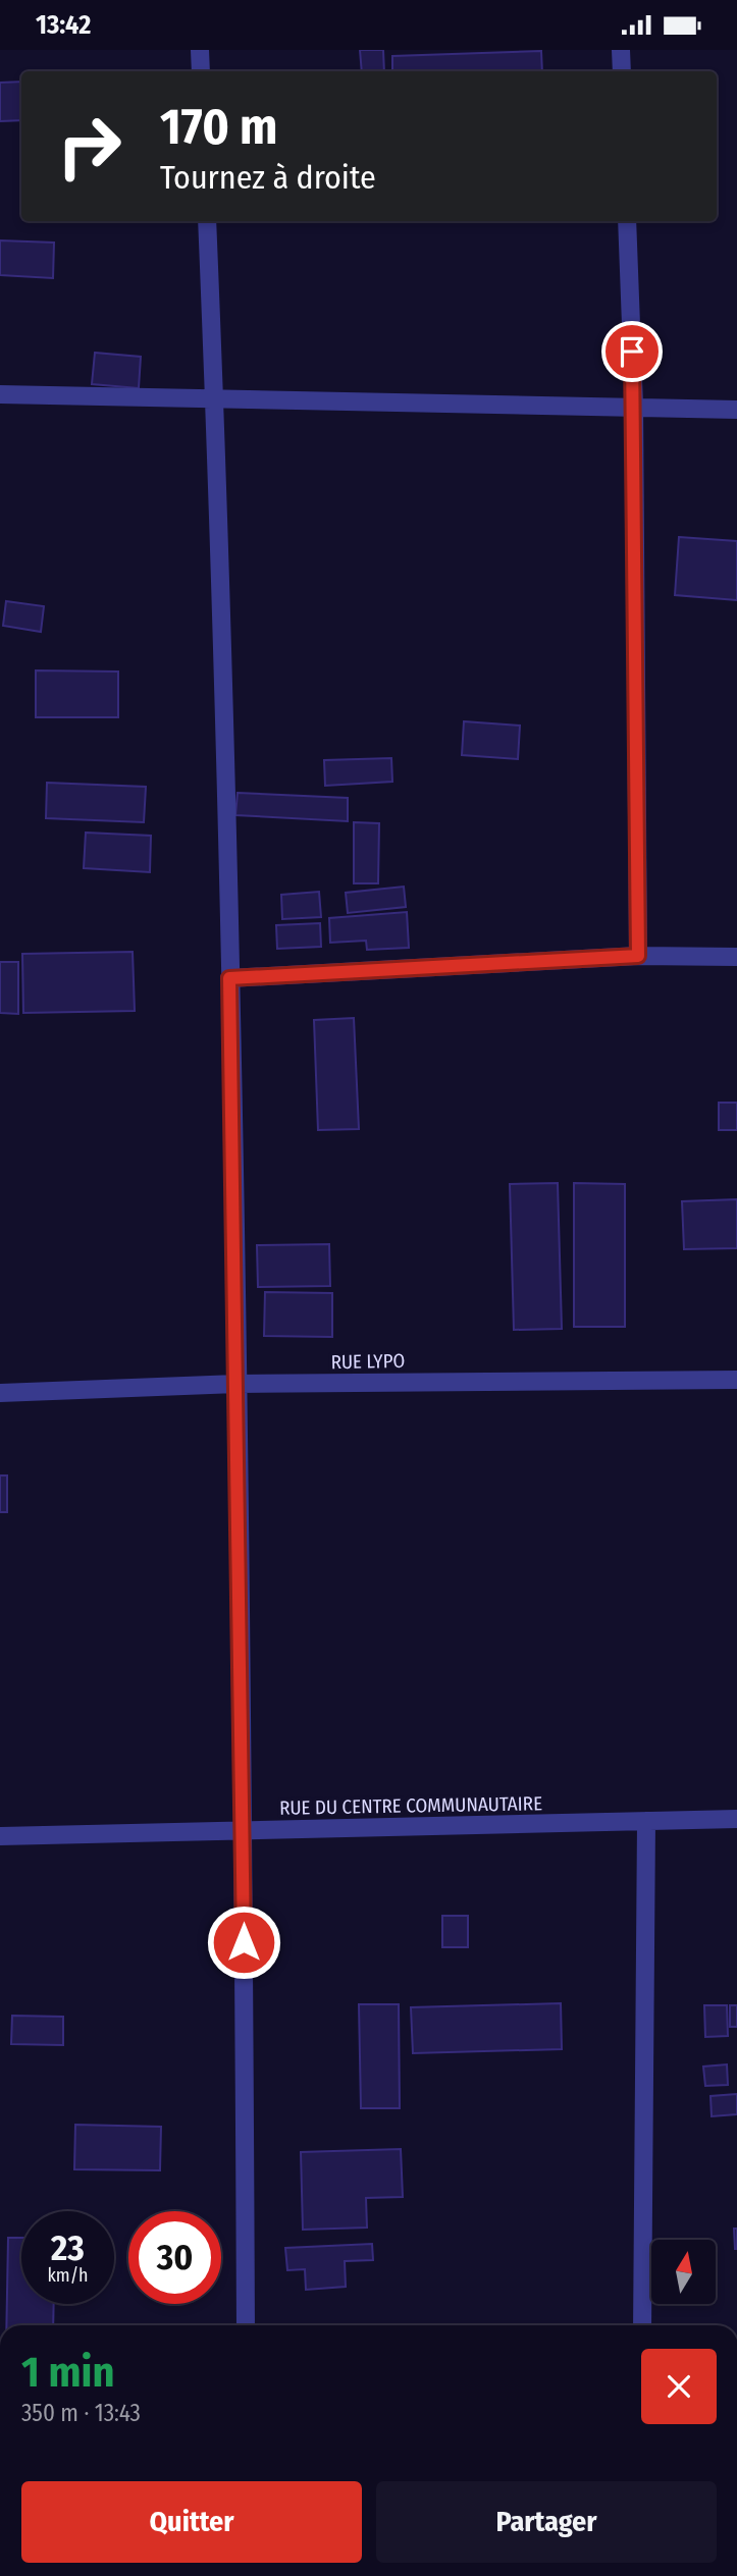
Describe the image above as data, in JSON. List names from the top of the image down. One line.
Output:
{"streets":{"street":["RUE LYPO","RUE DU CENTRE COMMUNAUTAIRE"]},"north":"top","page":{"status":"13:42","turn":["170 m","Tournez à droite"],"speed":"23 km/h","limit":"30","heading":["1 min","350 m · 13:43"],"buttons":["Quitter","Partager"]}}
